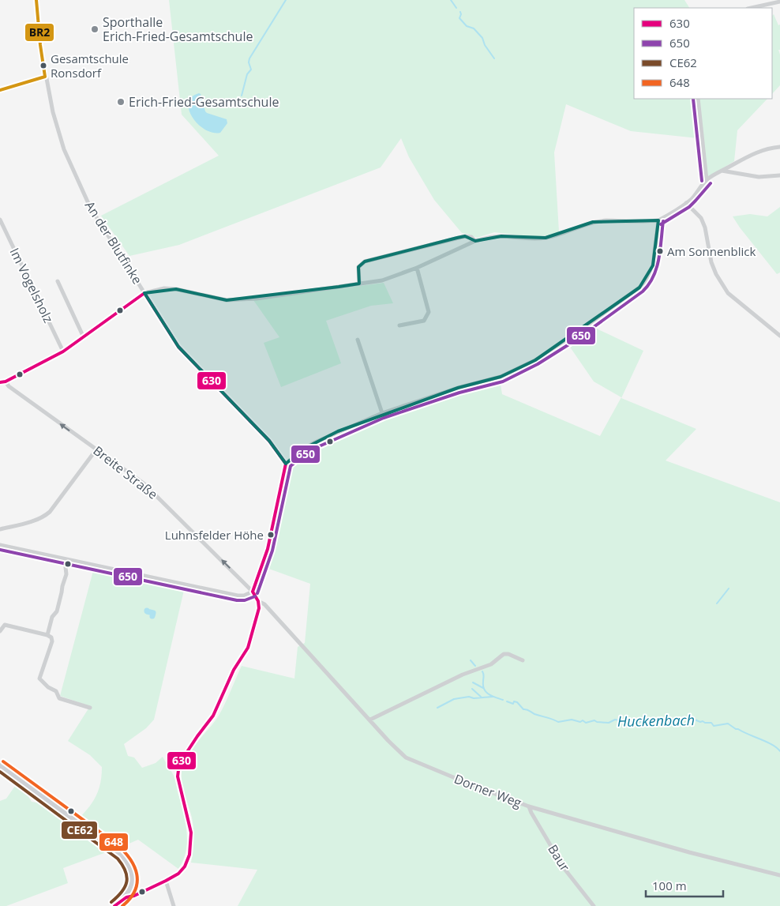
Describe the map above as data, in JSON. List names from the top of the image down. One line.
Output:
{"streets":{"street":["An der Blutfinke","Im Vogelsholz","Breite Straße","Dorner Weg","Baur"]},"crossings":[["Breite Straße","Dorner Weg"],["Dorner Weg","Baur"]],"one_way":["Breite Straße"],"water":["Huckenbach"],"places":["Sporthalle Erich-Fried-Gesamtschule","Gesamtschule Ronsdorf","Erich-Fried-Gesamtschule","Am Sonnenblick","Luhnsfelder Höhe"],"lines":["transit line BR2","transit line 650","transit line 630","transit line 648","transit line CE62"],"legend":["630","650","CE62","648"],"scale_bar":"100 m"}
